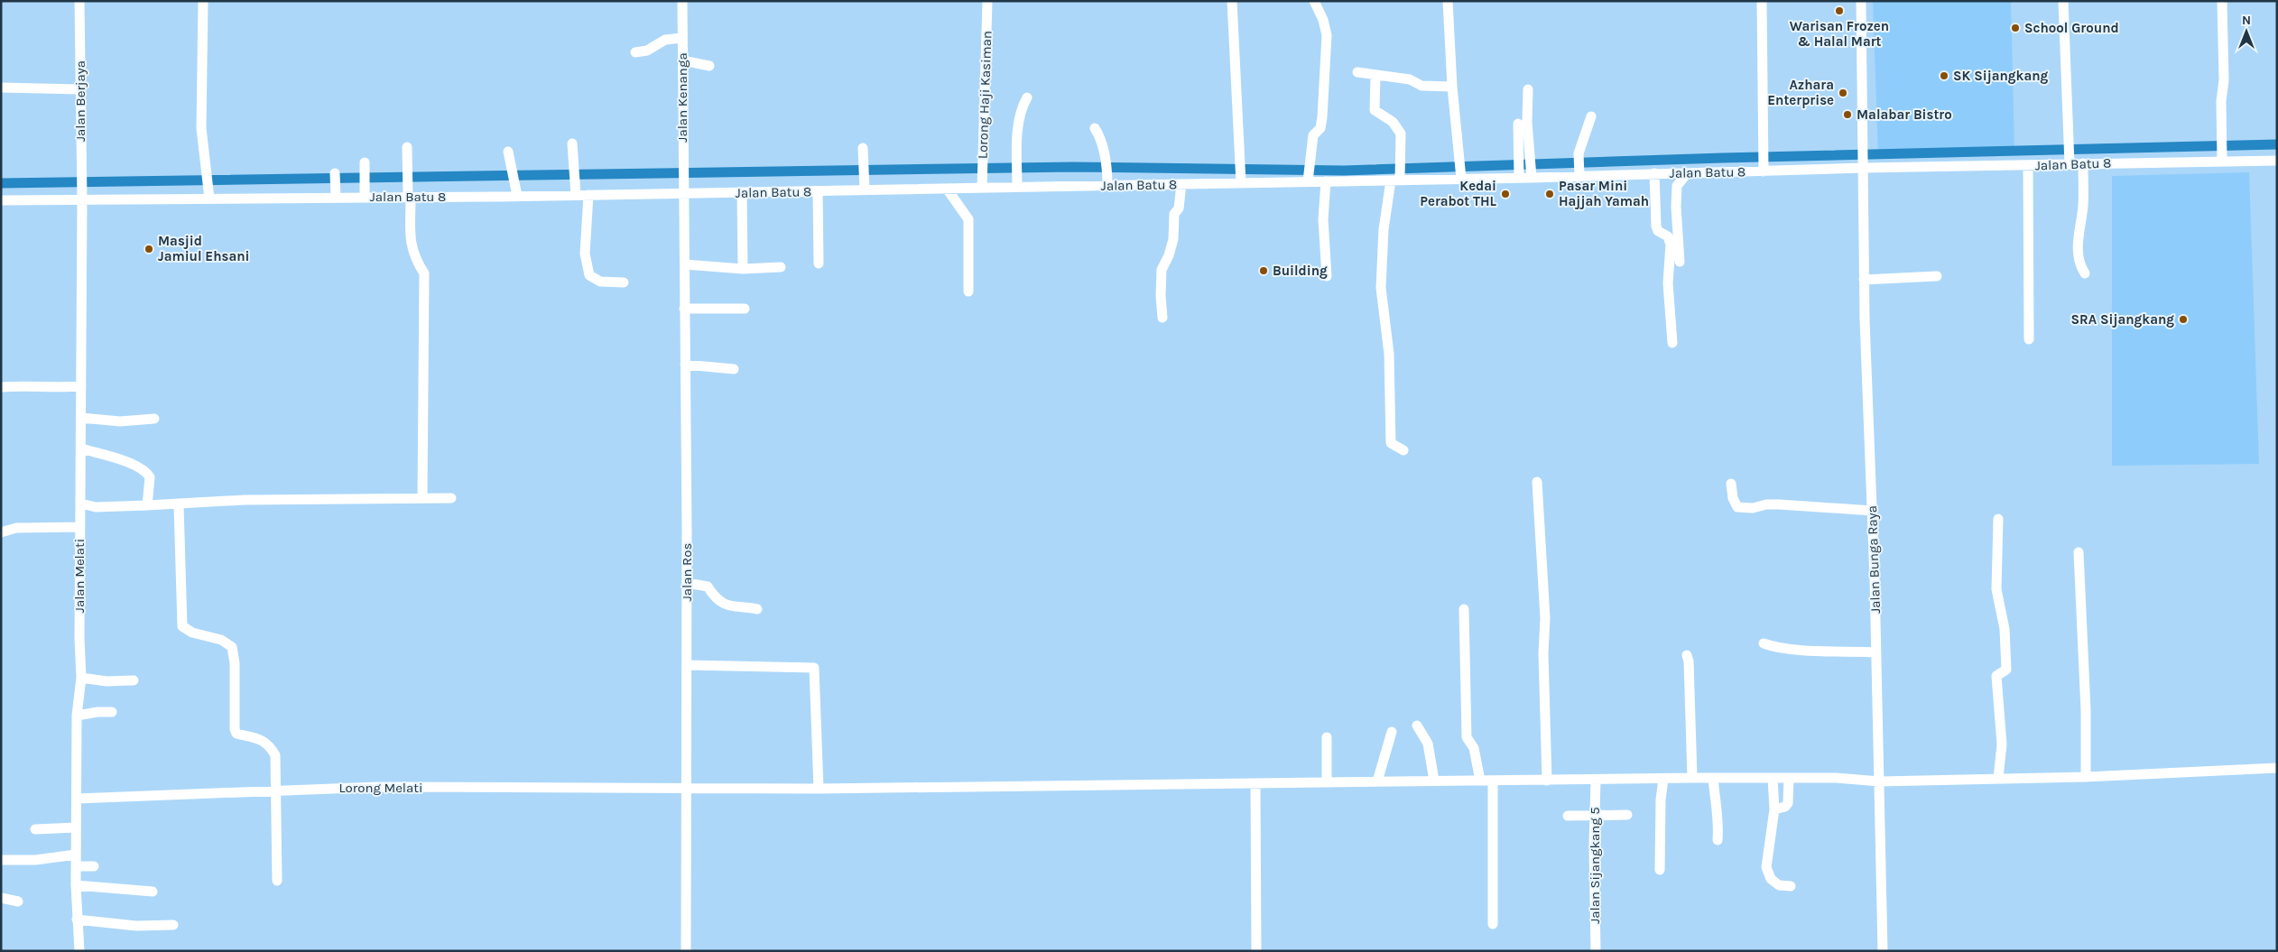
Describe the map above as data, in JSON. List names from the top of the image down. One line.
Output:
{"streets":{"street":["Lorong Haji Kasiman","Jalan Kenanga","Jalan Berjaya","Jalan Batu 8","Jalan Bunga Raya","Jalan Ros","Jalan Melati","Lorong Melati","Jalan Sijangkang 5"]},"crossings":[["Lorong Haji Kasiman","Jalan Batu 8"],["Jalan Kenanga","Jalan Batu 8"],["Jalan Kenanga","Jalan Ros"],["Jalan Berjaya","Jalan Batu 8"],["Jalan Berjaya","Jalan Melati"],["Jalan Batu 8","Jalan Bunga Raya"],["Jalan Batu 8","Jalan Ros"],["Jalan Batu 8","Jalan Melati"],["Jalan Bunga Raya","Lorong Melati"],["Jalan Ros","Lorong Melati"],["Jalan Melati","Lorong Melati"],["Lorong Melati","Jalan Sijangkang 5"]],"places":["Warisan Frozen & Halal Mart","School Ground","SK Sijangkang","Azhara Enterprise","Malabar Bistro","Kedai Perabot THL","Pasar Mini Hajjah Yamah","Masjid Jamiul Ehsani","Building","SRA Sijangkang"],"north":"top"}
